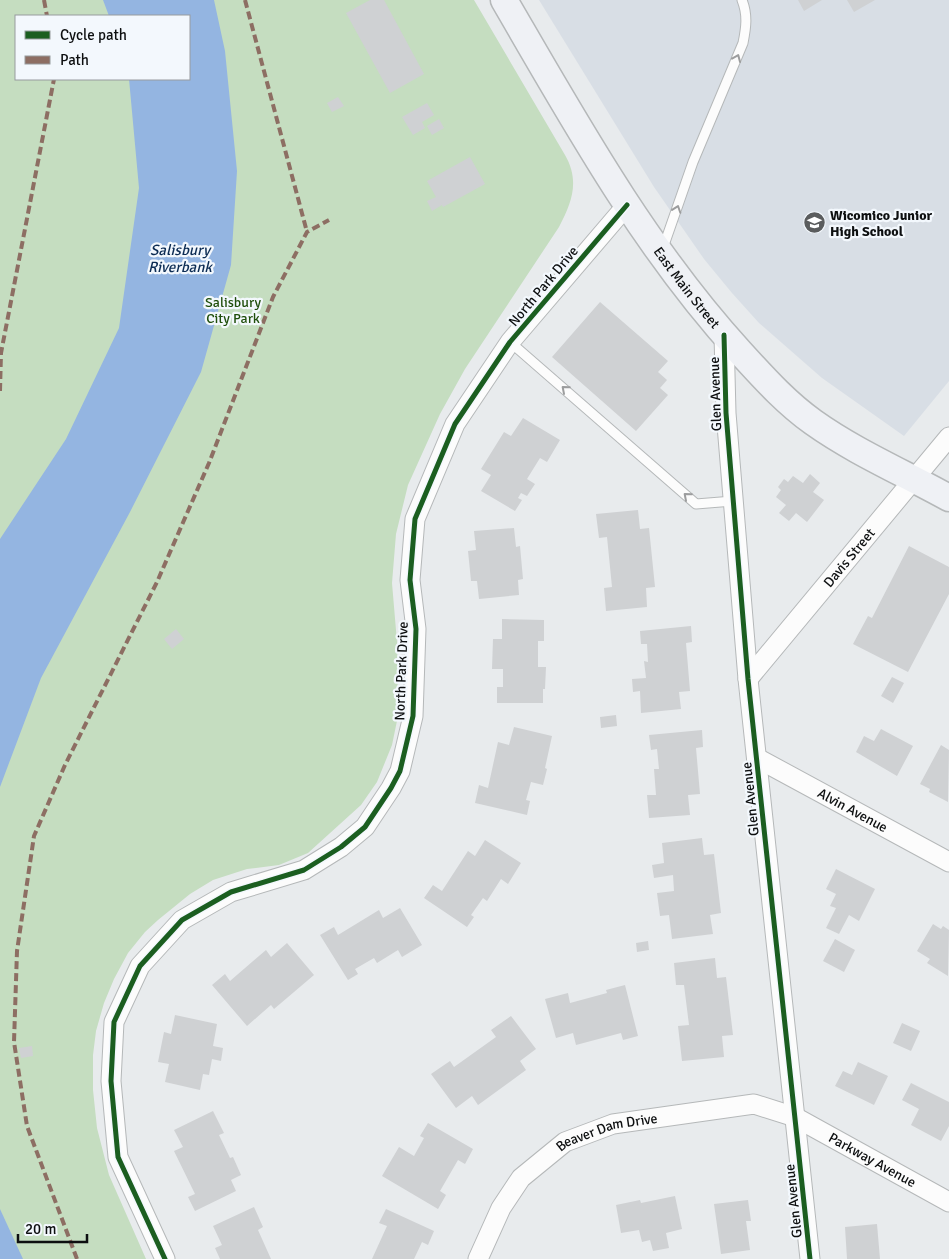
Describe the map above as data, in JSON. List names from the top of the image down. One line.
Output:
{"streets":{"main road":["East Main Street"],"street":["North Park Drive","Glen Avenue","Davis Street","Alvin Avenue","Beaver Dam Drive","Parkway Avenue"]},"crossings":[["North Park Drive","East Main Street"],["East Main Street","Glen Avenue"],["East Main Street","Davis Street"],["Glen Avenue","Davis Street"],["Glen Avenue","Alvin Avenue"],["Glen Avenue","Beaver Dam Drive"],["Glen Avenue","Parkway Avenue"],["Beaver Dam Drive","Parkway Avenue"]],"water":["Salisbury Riverbank"],"parks":["Salisbury City Park"],"places":{"school or university":["Wicomico Junior High School"]},"legend":["Cycle path","Path"],"scale_bar":"20 m"}
